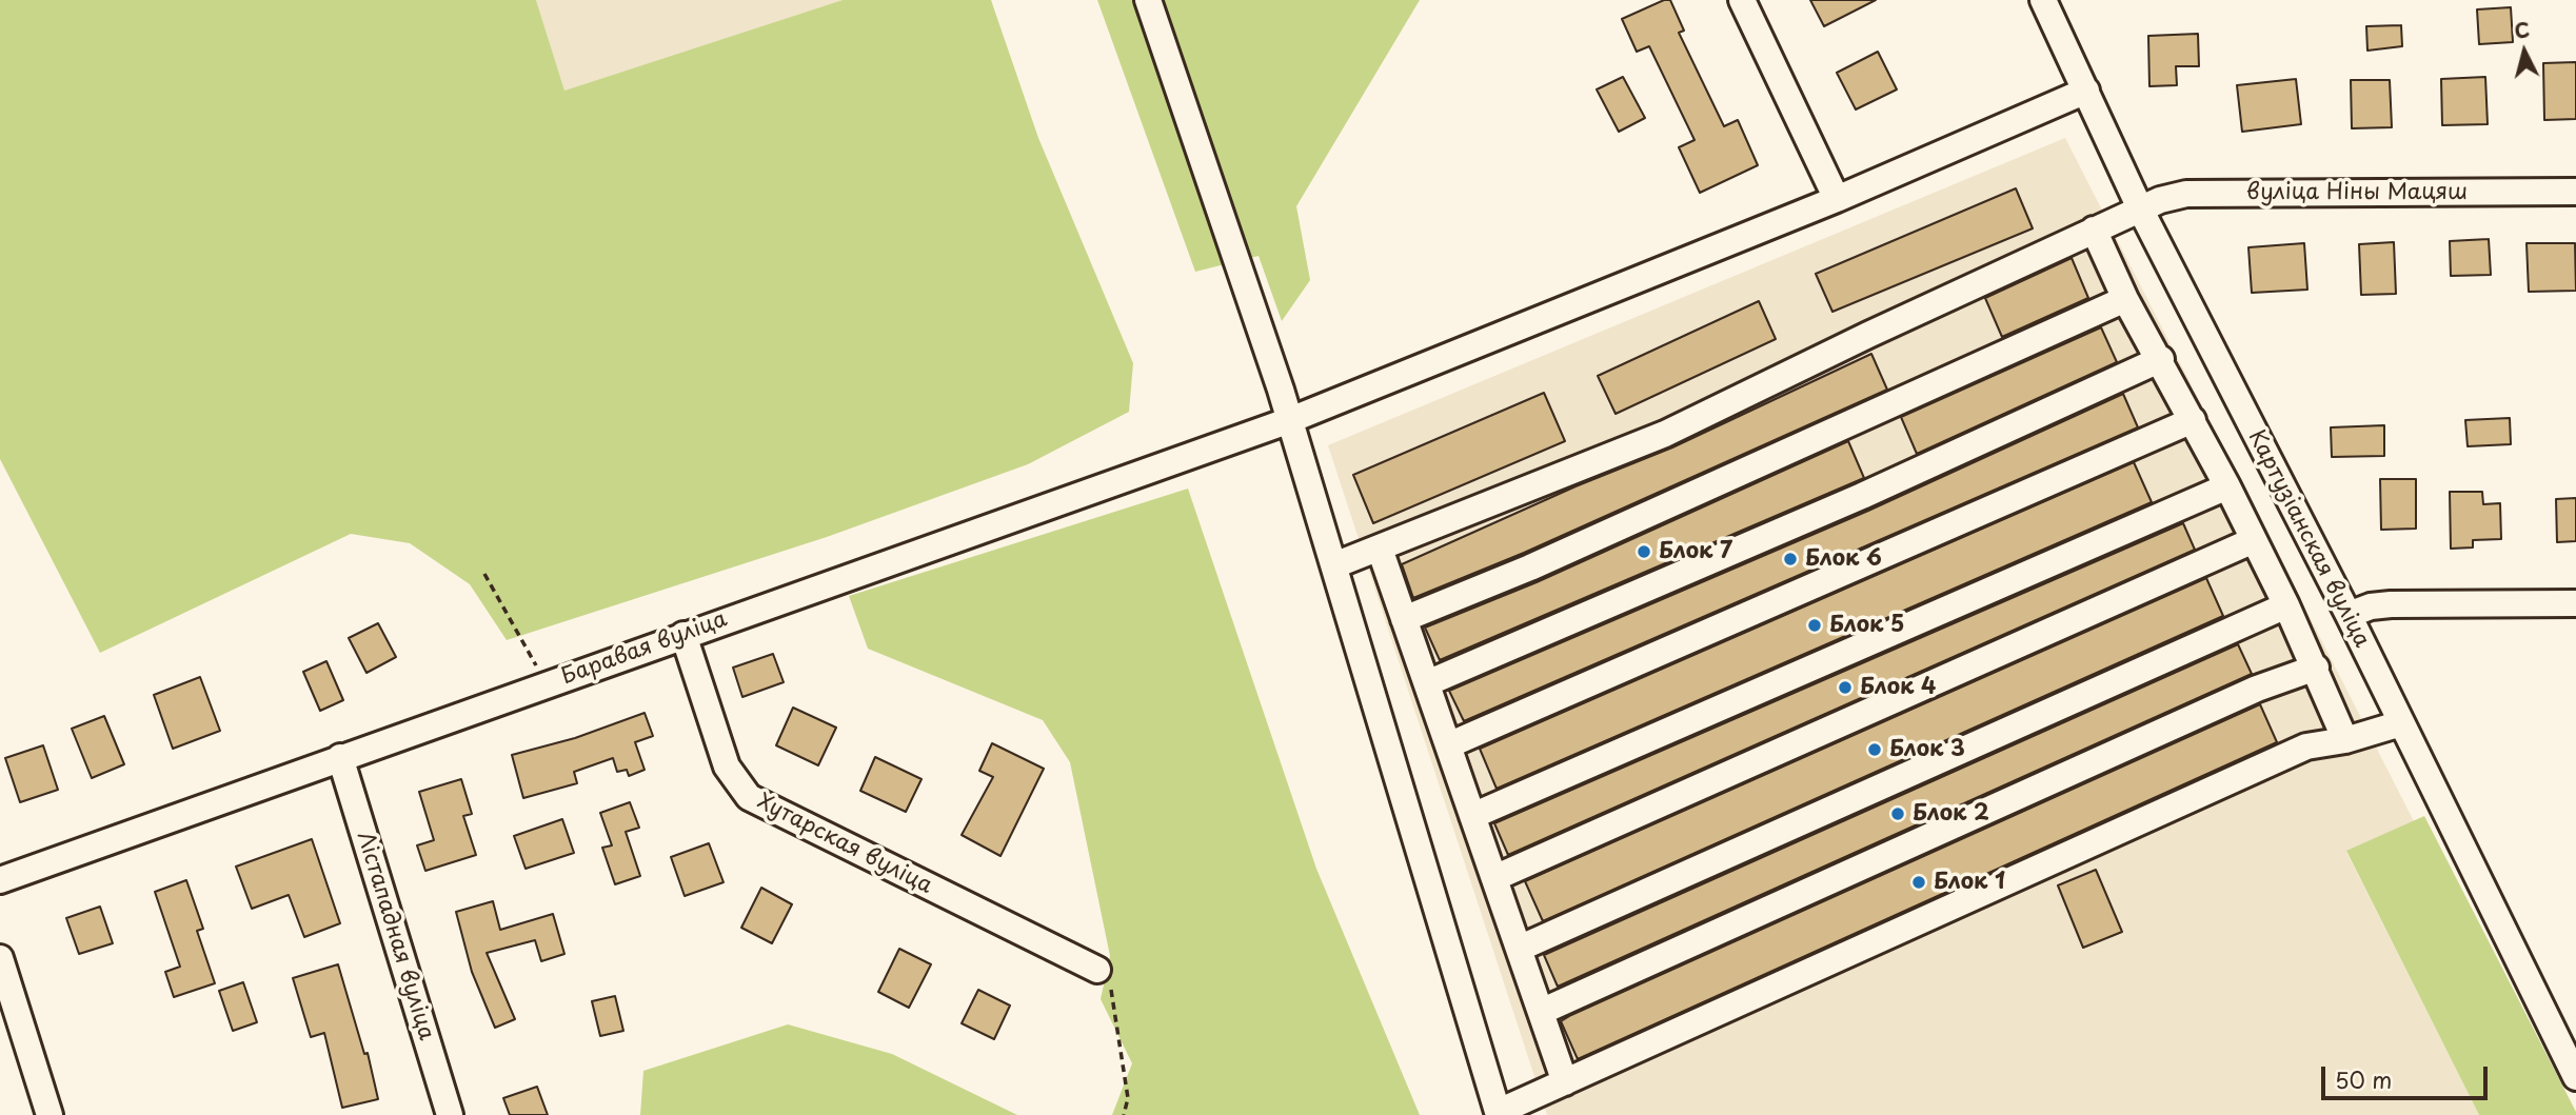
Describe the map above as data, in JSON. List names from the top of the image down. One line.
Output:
{"streets":{"street":["вуліца Ніны Мацяш","Картузіанская вуліца","Баравая вуліца","Хутарская вуліца","Лістападная вуліца"]},"crossings":[["вуліца Ніны Мацяш","Картузіанская вуліца"],["Картузіанская вуліца","Баравая вуліца"],["Баравая вуліца","Хутарская вуліца"],["Баравая вуліца","Лістападная вуліца"]],"places":["Блок 7","Блок 6","Блок 5","Блок 4","Блок 3","Блок 2","Блок 1"],"scale_bar":"50 m","north":"top"}
